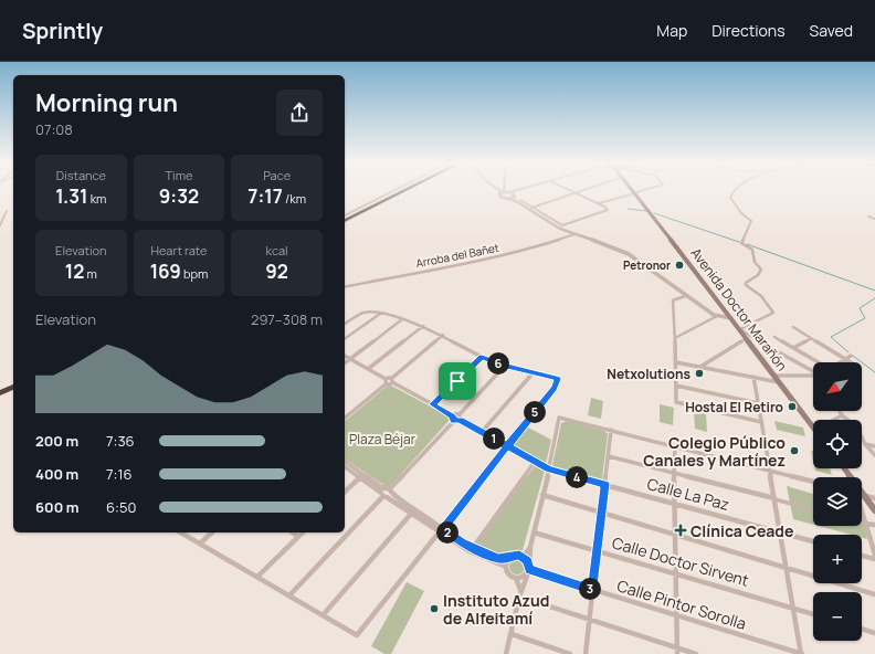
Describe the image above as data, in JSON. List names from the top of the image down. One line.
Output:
{"streets":{"main road":["Avenida Doctor Marañón"],"street":["Arroba del Bañet","Calle La Paz","Calle Doctor Sirvent","Calle Pintor Sorolla"]},"parks":["Plaza Béjar"],"places":{"other":["Petronor","Netxolutions","Hostal El Retiro","Colegio Público Canales y Martínez","Instituto Azud de Alfeitamí"],"health":["Clínica Ceade"]},"north":"bottom left","page":{"header":"Sprintly","nav":["Map","Directions","Saved"],"heading":["Morning run","07:08"],"stats":[["Distance","1.31 km"],["Time","9:32"],["Pace","7:17 /km"],["Elevation","12 m"],["Heart rate","169 bpm"],["kcal","92"]],"chart":["Elevation","297–308 m"],"pins":["6","5","1","4","2","3"],"map_buttons":["+","−"],"list":[{"name":"200 m","note":"7:36"},{"name":"400 m","note":"7:16"},{"name":"600 m","note":"6:50"}]}}
